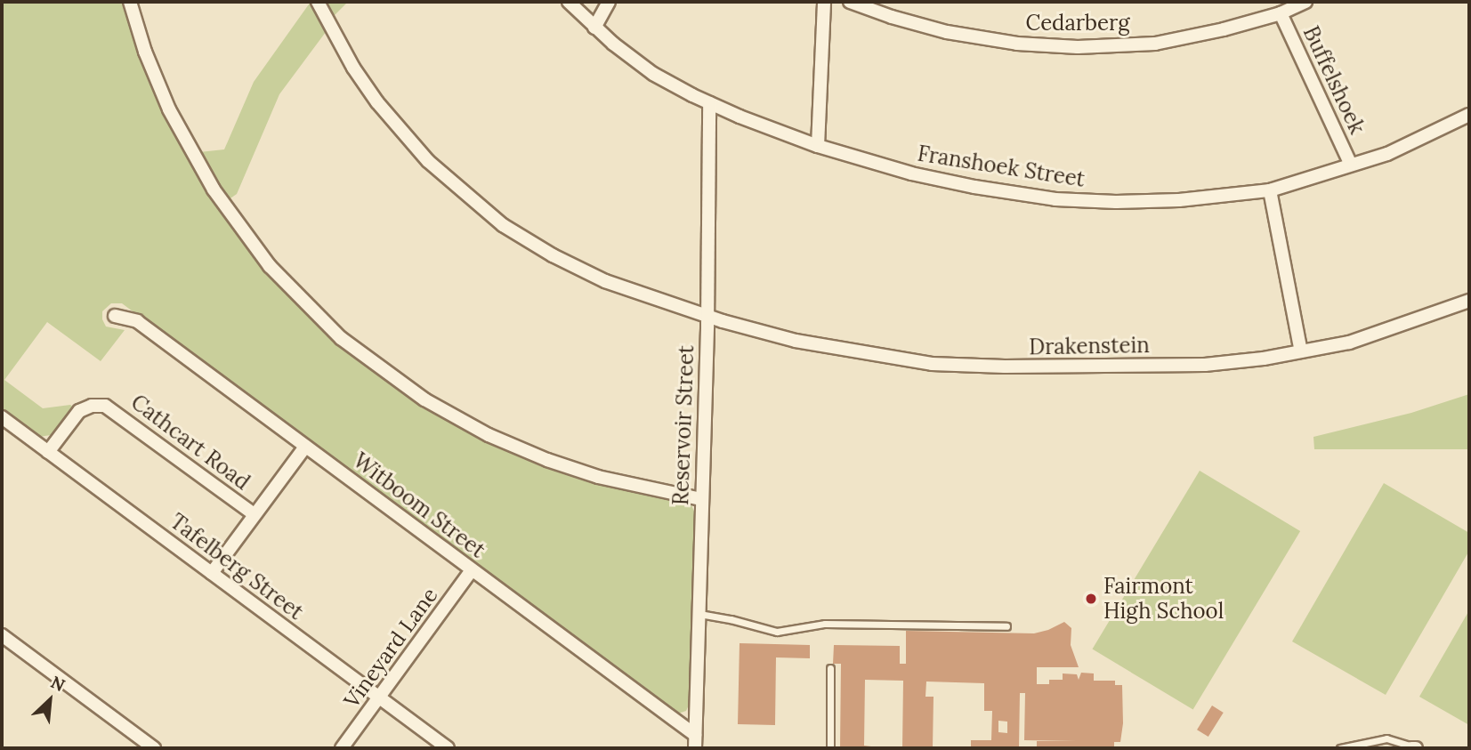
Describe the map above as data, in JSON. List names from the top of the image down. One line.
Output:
{"streets":{"street":["Cedarberg","Buffelshoek","Franshoek Street","Drakenstein","Reservoir Street","Cathcart Road","Witboom Street","Tafelberg Street","Vineyard Lane"]},"crossings":[["Cedarberg","Buffelshoek"],["Buffelshoek","Franshoek Street"],["Franshoek Street","Reservoir Street"],["Drakenstein","Reservoir Street"],["Reservoir Street","Witboom Street"],["Cathcart Road","Tafelberg Street"],["Witboom Street","Vineyard Lane"],["Tafelberg Street","Vineyard Lane"]],"places":["Fairmont High School"],"north":"top right"}
